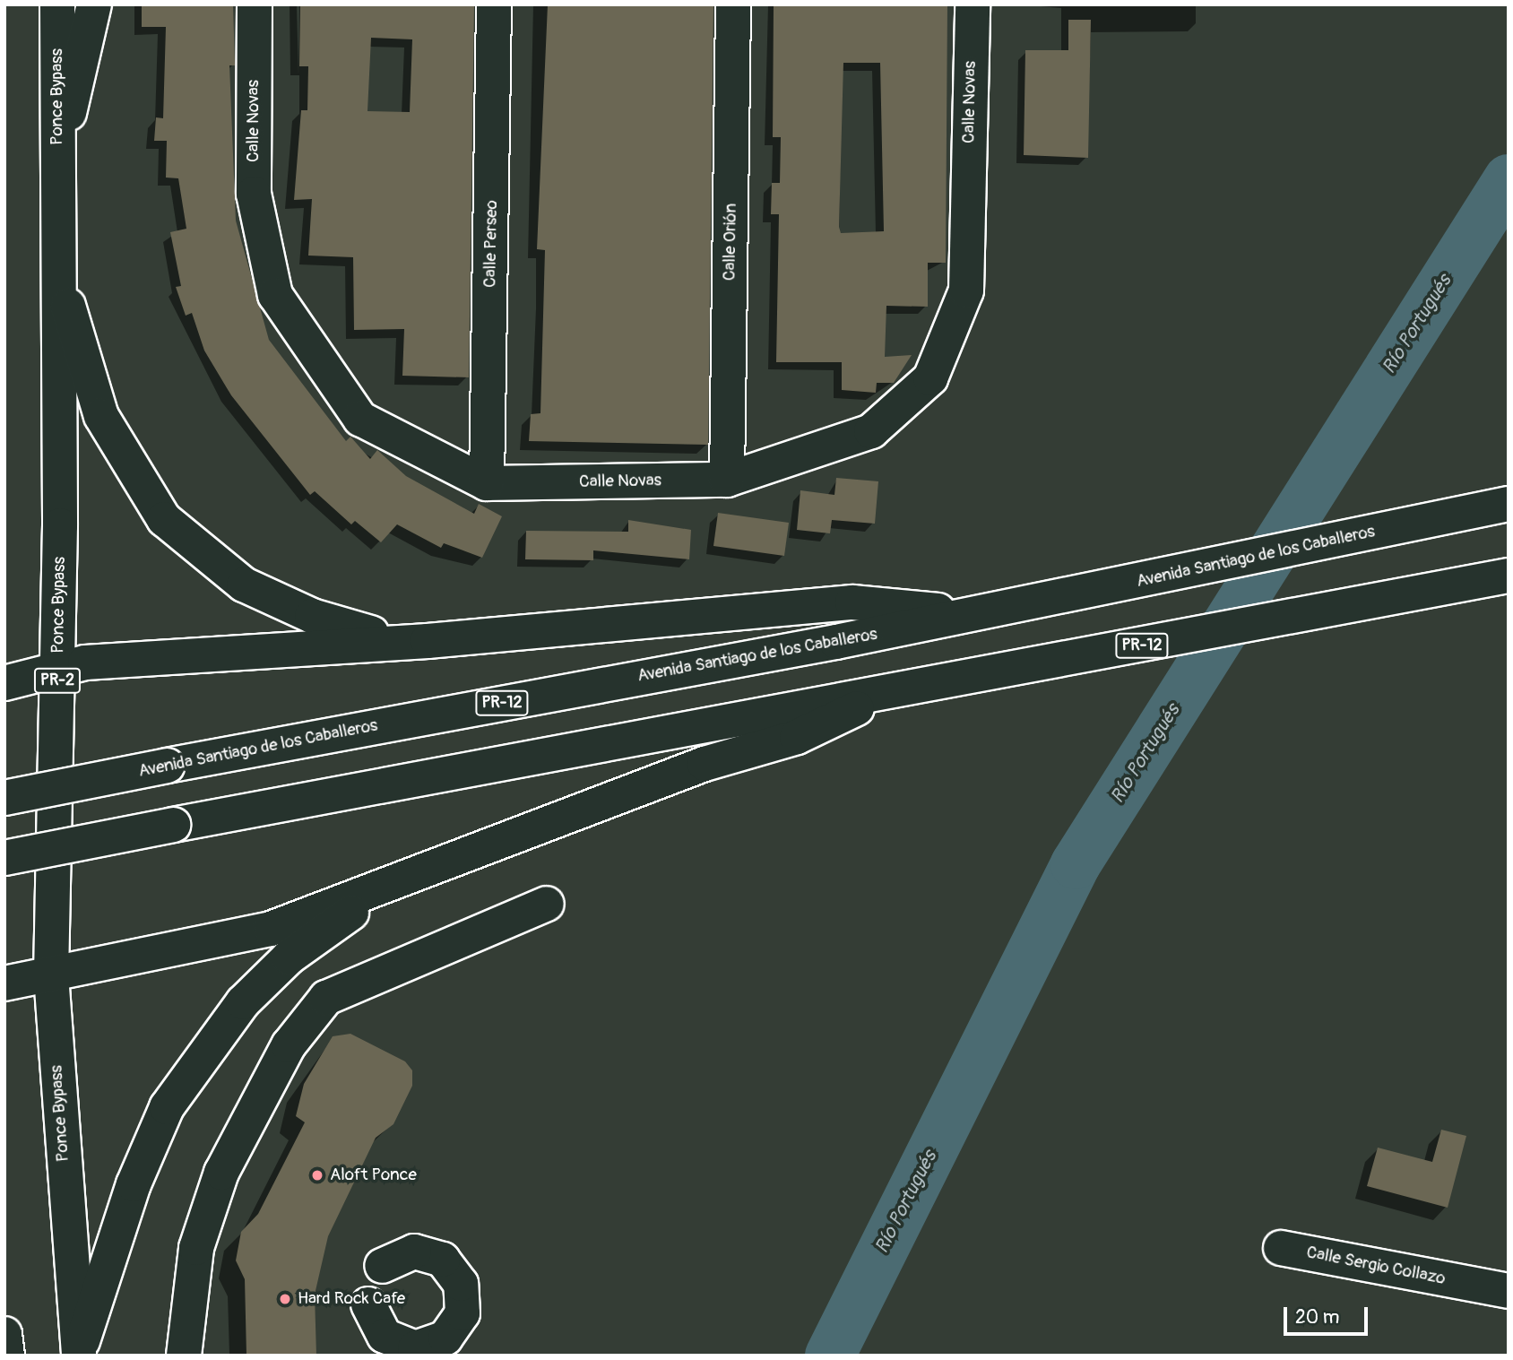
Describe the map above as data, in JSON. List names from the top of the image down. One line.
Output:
{"streets":{"main road":["Ponce Bypass","Calle Novas","Calle Orión","Calle Perseo","Avenida Santiago de los Caballeros","PR-12","PR-2","Calle Sergio Collazo"]},"crossings":[["Calle Novas","Calle Orión"],["Calle Novas","Calle Perseo"]],"water":["Río Portugués"],"places":["Aloft Ponce","Hard Rock Cafe"],"scale_bar":"20 m"}
